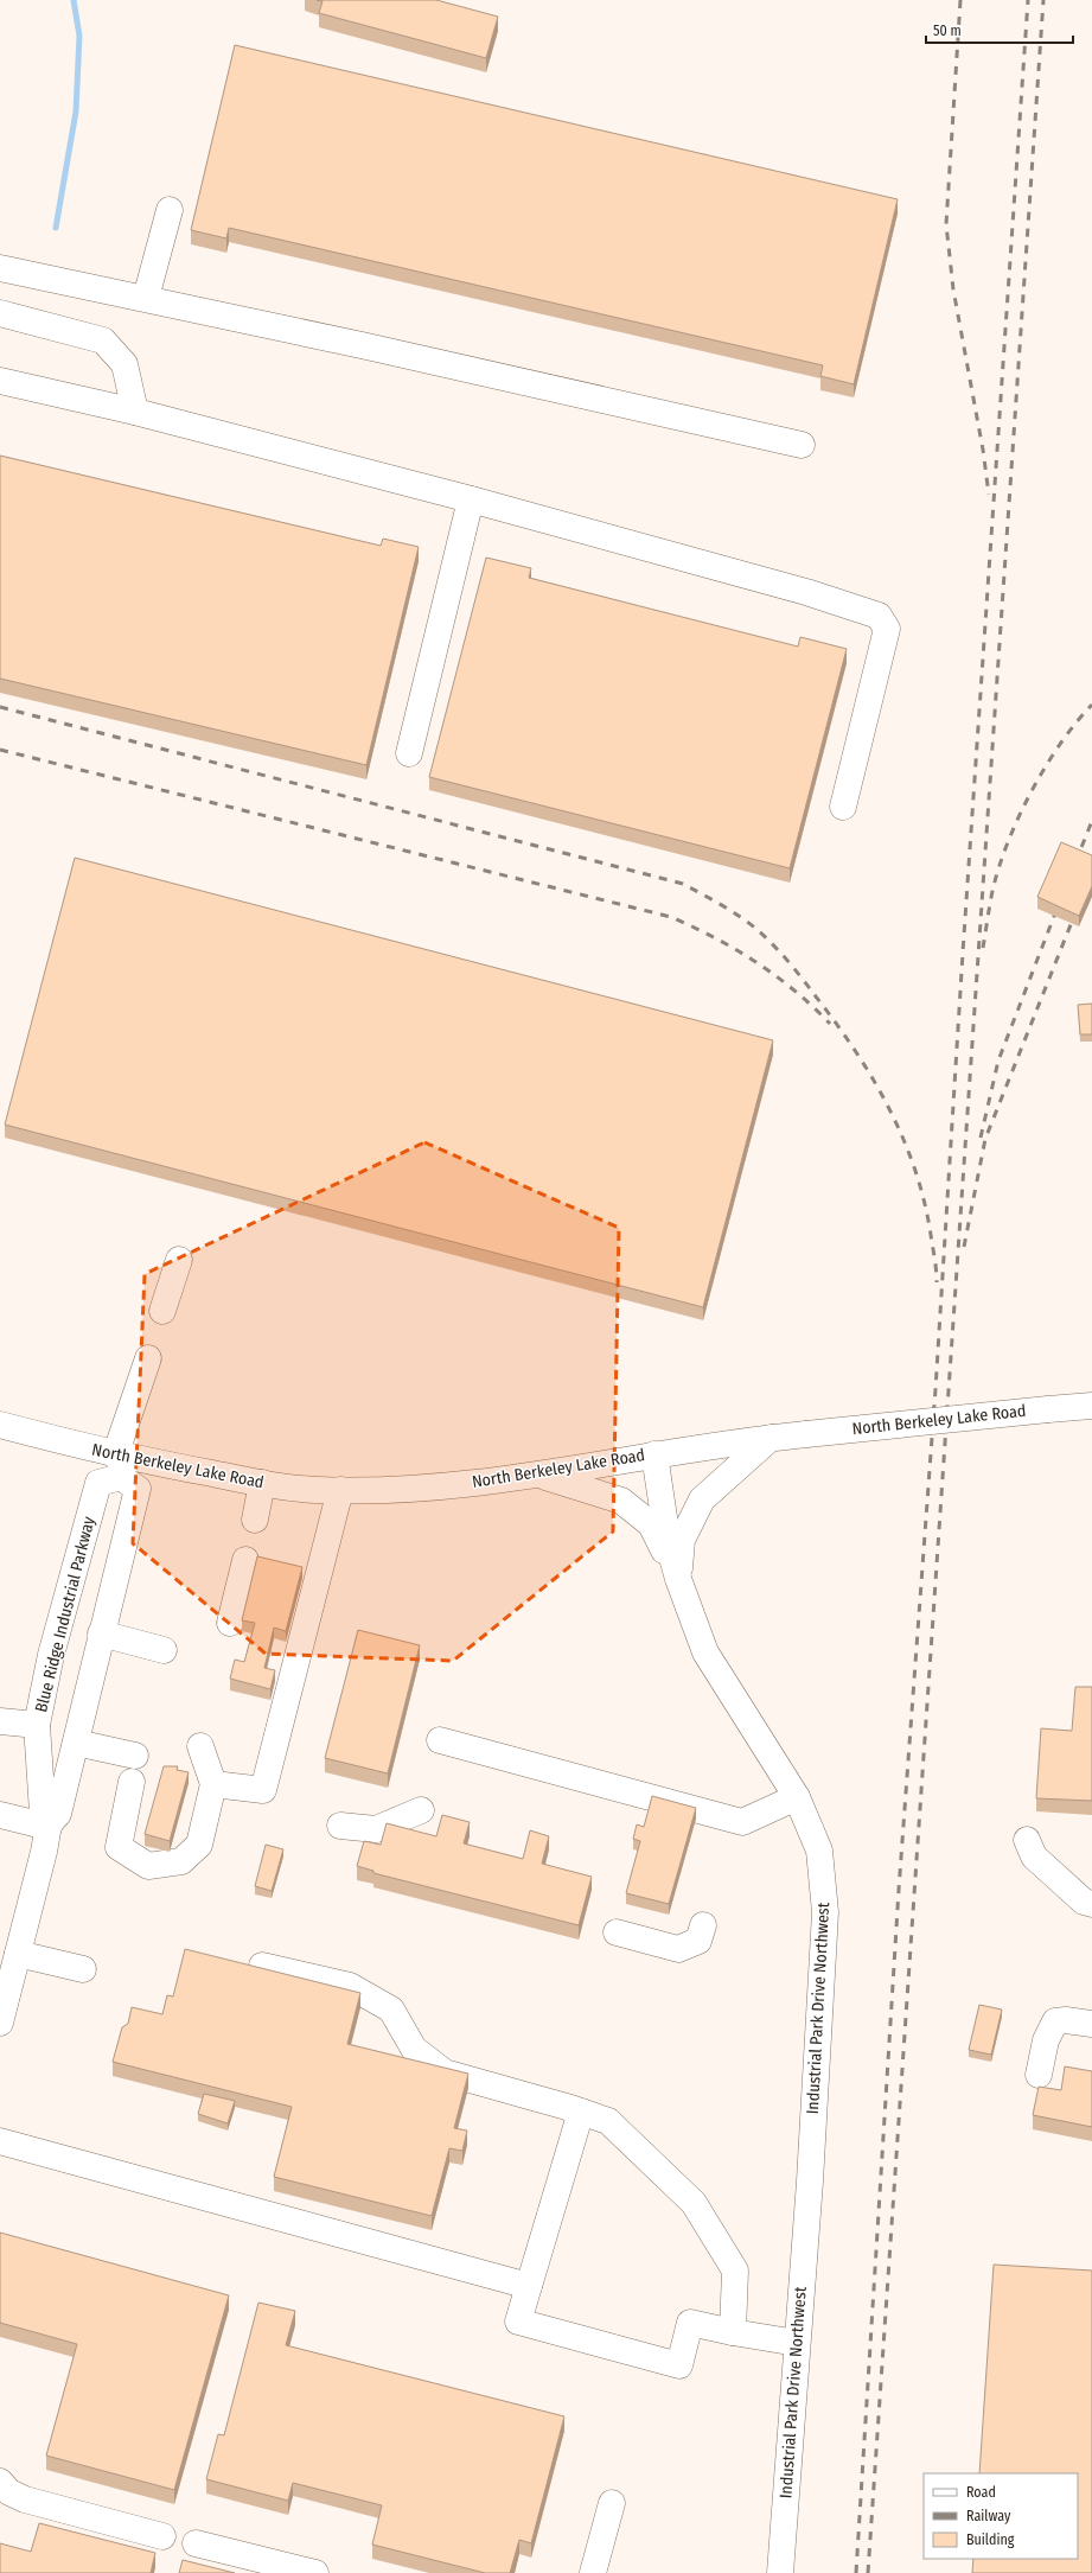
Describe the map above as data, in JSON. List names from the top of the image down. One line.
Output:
{"streets":{"street":["North Berkeley Lake Road","Blue Ridge Industrial Parkway","Industrial Park Drive Northwest"]},"crossings":[["North Berkeley Lake Road","Blue Ridge Industrial Parkway"],["North Berkeley Lake Road","Industrial Park Drive Northwest"]],"legend":["Road","Railway","Building"],"scale_bar":"50 m"}
